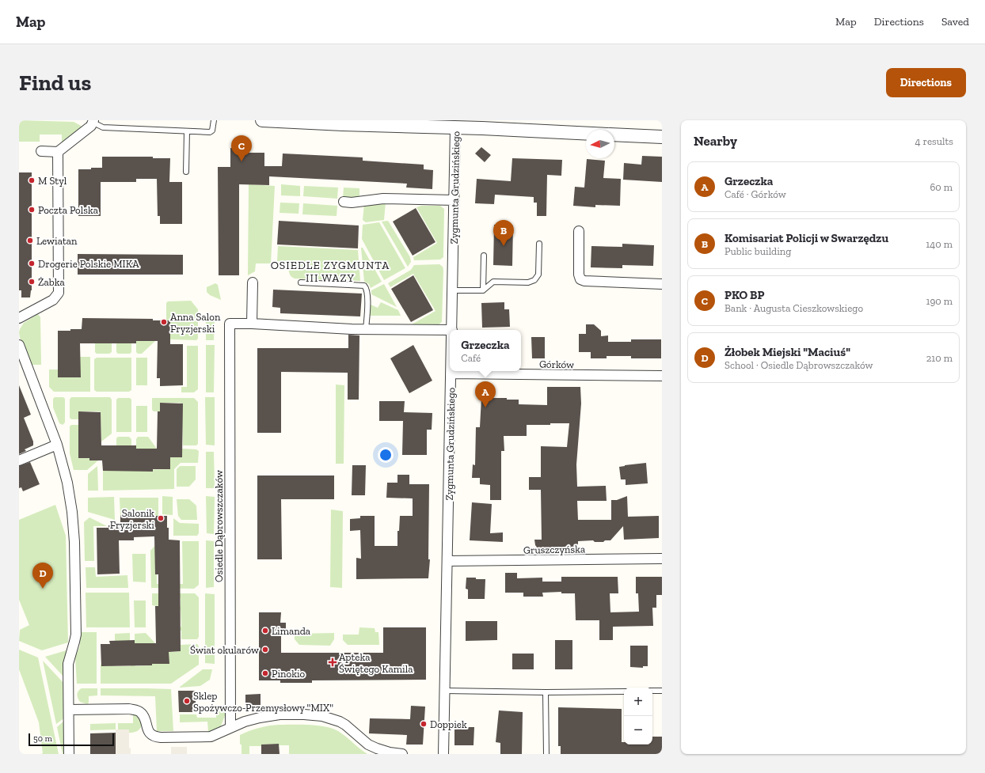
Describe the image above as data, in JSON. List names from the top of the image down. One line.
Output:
{"streets":{"street":["Zygmunta Grudzińskiego","Górków","Osiedle Dąbrowszczaków","Gruszczyńska"]},"crossings":[["Zygmunta Grudzińskiego","Górków"],["Zygmunta Grudzińskiego","Gruszczyńska"]],"districts":["OSIEDLE ZYGMUNTA III WAZY"],"places":{"other":["M Styl","Poczta Polska","Lewiatan","Drogerie Polskie MIKA","Żabka","Anna Salon Fryzjerski","Salonik Fryzjerski","Limanda","Świat okularów","Pinokio","Sklep Spożywczo-Przemysłowy \"MIX\"","Doppiek"],"health":["Apteka Świętego Kamila"]},"scale_bar":"50 m","north":"left","page":{"header":"Map","nav":["Map","Directions","Saved"],"buttons":"Directions","title":"Find us","heading":["Nearby","4 results"],"pins":["C","B","A","D"],"list":[{"mark":"A","name":"Grzeczka","note":"Café · Górków","value":"60 m"},{"mark":"B","name":"Komisariat Policji w Swarzędzu","note":"Public building","value":"140 m"},{"mark":"C","name":"PKO BP","note":"Bank · Augusta Cieszkowskiego","value":"190 m"},{"mark":"D","name":"Żłobek Miejski \"Maciuś\"","note":"School · Osiedle Dąbrowszczaków","value":"210 m"}],"popup":["Grzeczka","Café"],"map_buttons":["+","−"],"scale":"50 m"}}
